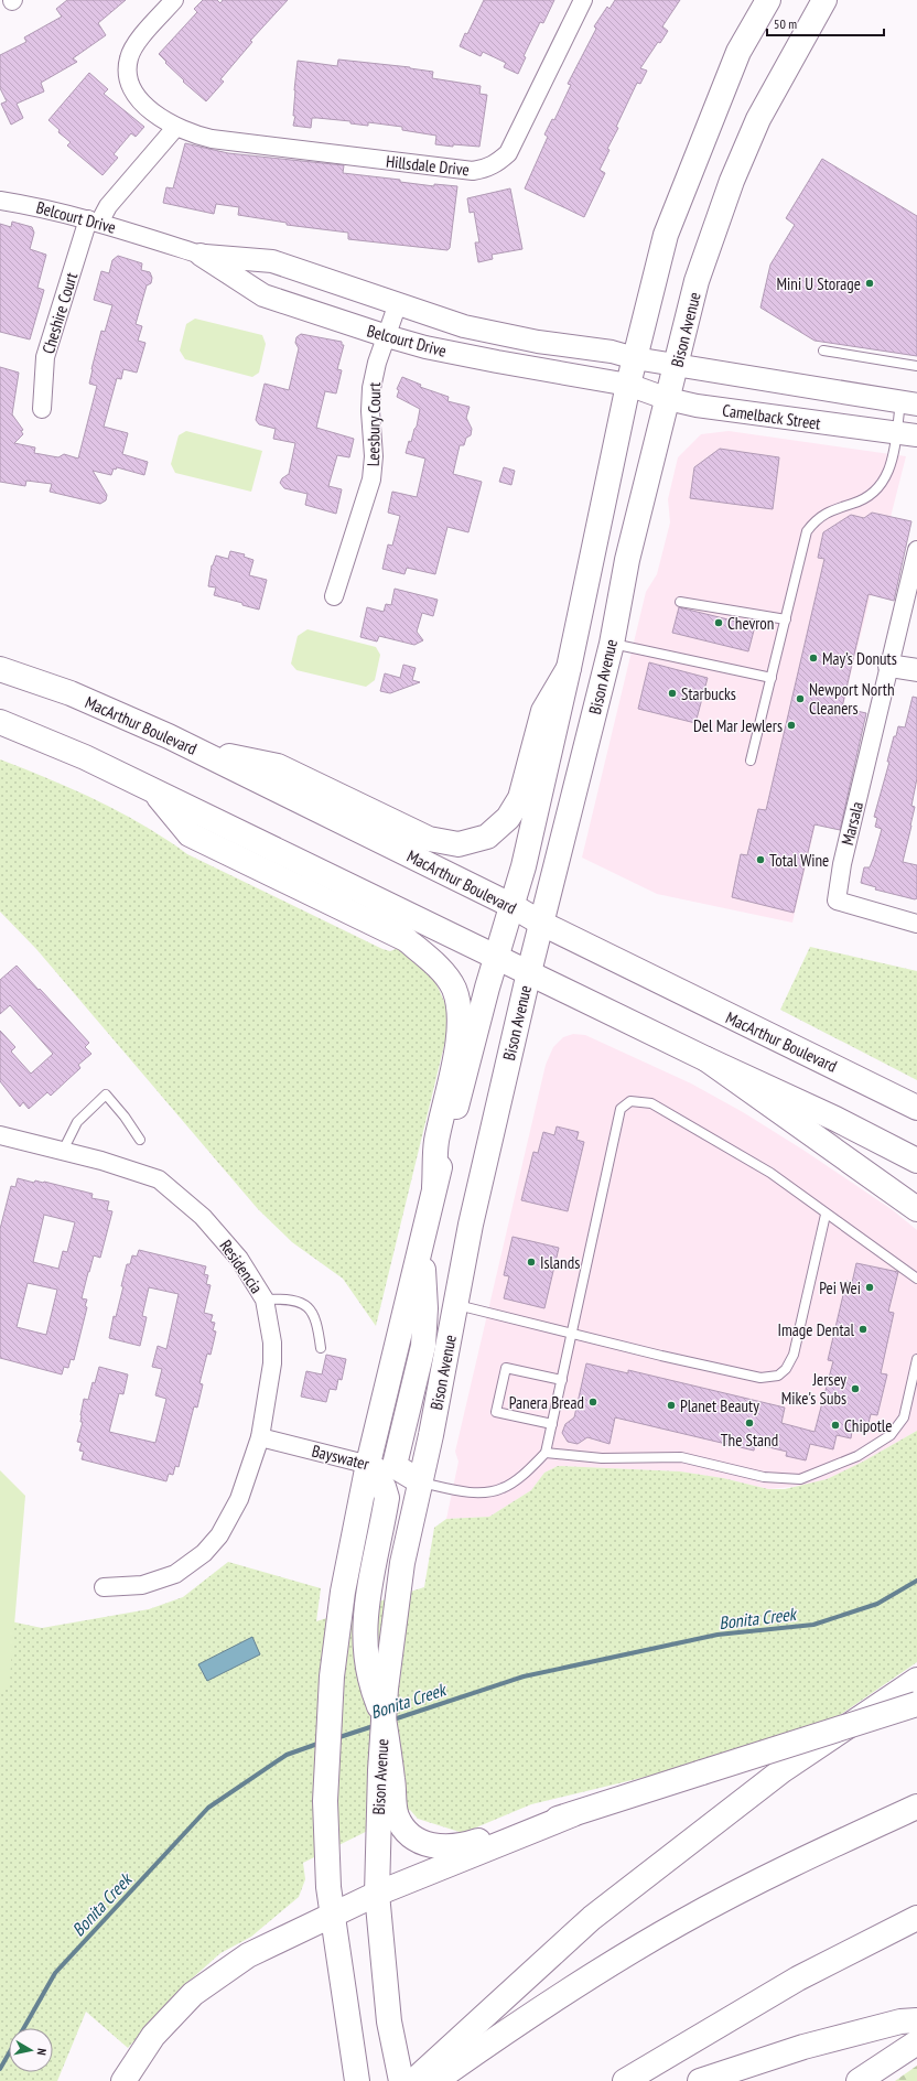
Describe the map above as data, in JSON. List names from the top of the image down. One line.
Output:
{"streets":{"main road":["Bison Avenue","MacArthur Boulevard"],"street":["Hillsdale Drive","Belcourt Drive","Cheshire Court","Camelback Street","Leesbury Court","Marsala","Residencia","Bayswater"]},"crossings":[["Belcourt Drive","Cheshire Court"],["Belcourt Drive","Camelback Street"],["Belcourt Drive","Leesbury Court"],["Bison Avenue","Camelback Street"],["Bison Avenue","MacArthur Boulevard"],["Bison Avenue","Bayswater"],["Residencia","Bayswater"]],"water":["Bonita Creek"],"places":["Mini U Storage","Chevron","May’s Donuts","Starbucks","Newport North Cleaners","Del Mar Jewlers","Total Wine","Islands","Pei Wei","Image Dental","Jersey Mike's Subs","Panera Bread","Planet Beauty","The Stand","Chipotle"],"scale_bar":"50 m","north":"right"}
